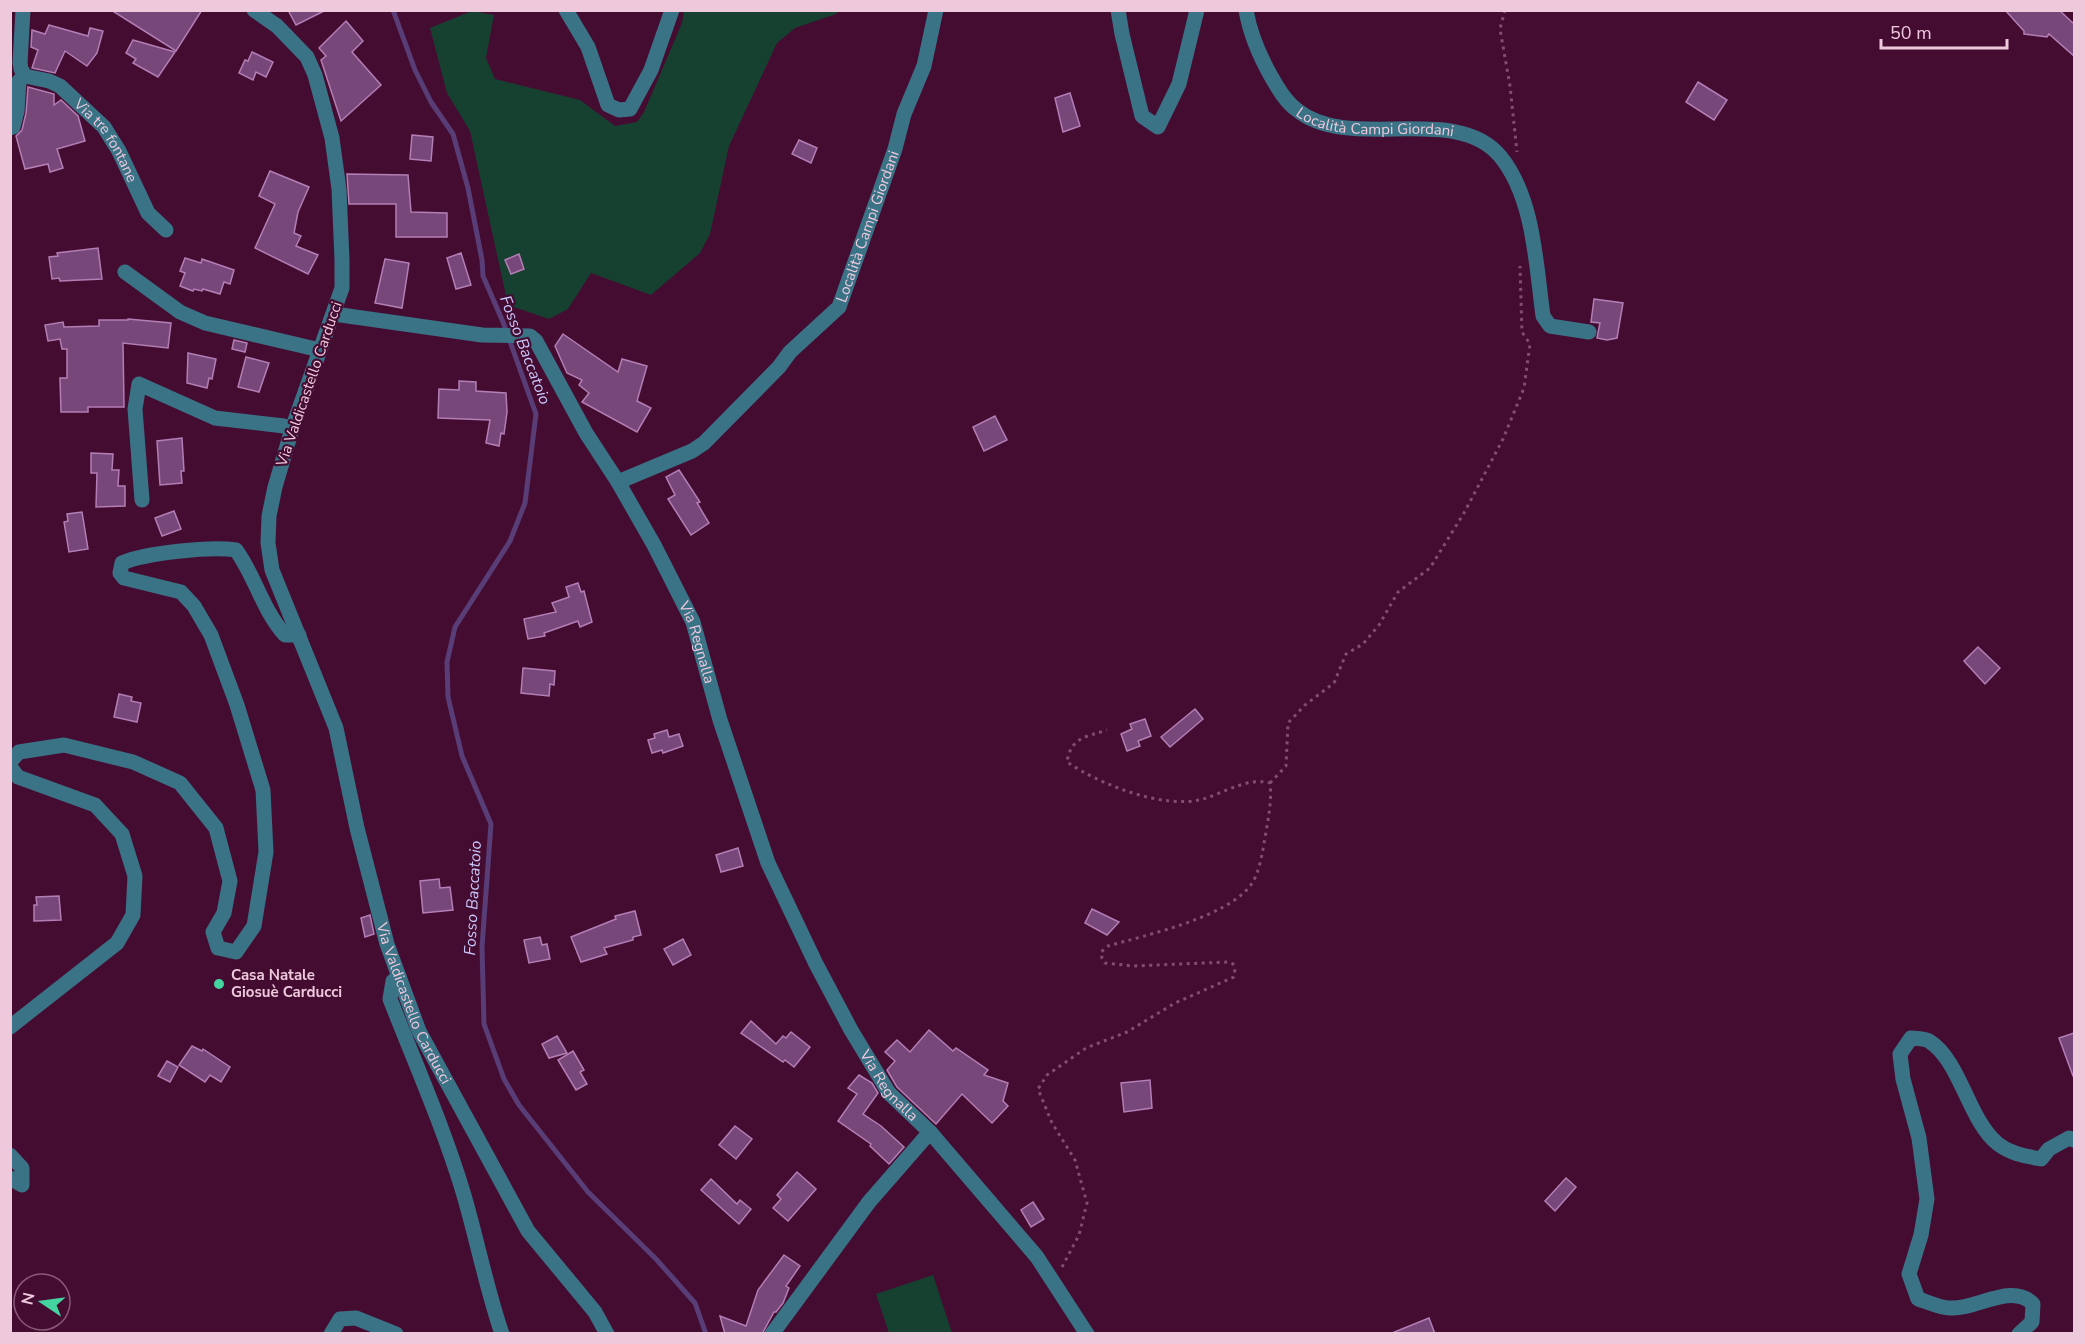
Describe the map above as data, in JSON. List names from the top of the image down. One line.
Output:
{"streets":{"street":["Località Campi Giordani","Via tre fontane","Via Valdicastello Carducci","Via Regnalla"]},"crossings":[["Località Campi Giordani","Via Regnalla"],["Via Valdicastello Carducci","Via Regnalla"]],"water":["Fosso Baccatoio"],"places":["Casa Natale Giosuè Carducci"],"scale_bar":"50 m","north":"left"}
